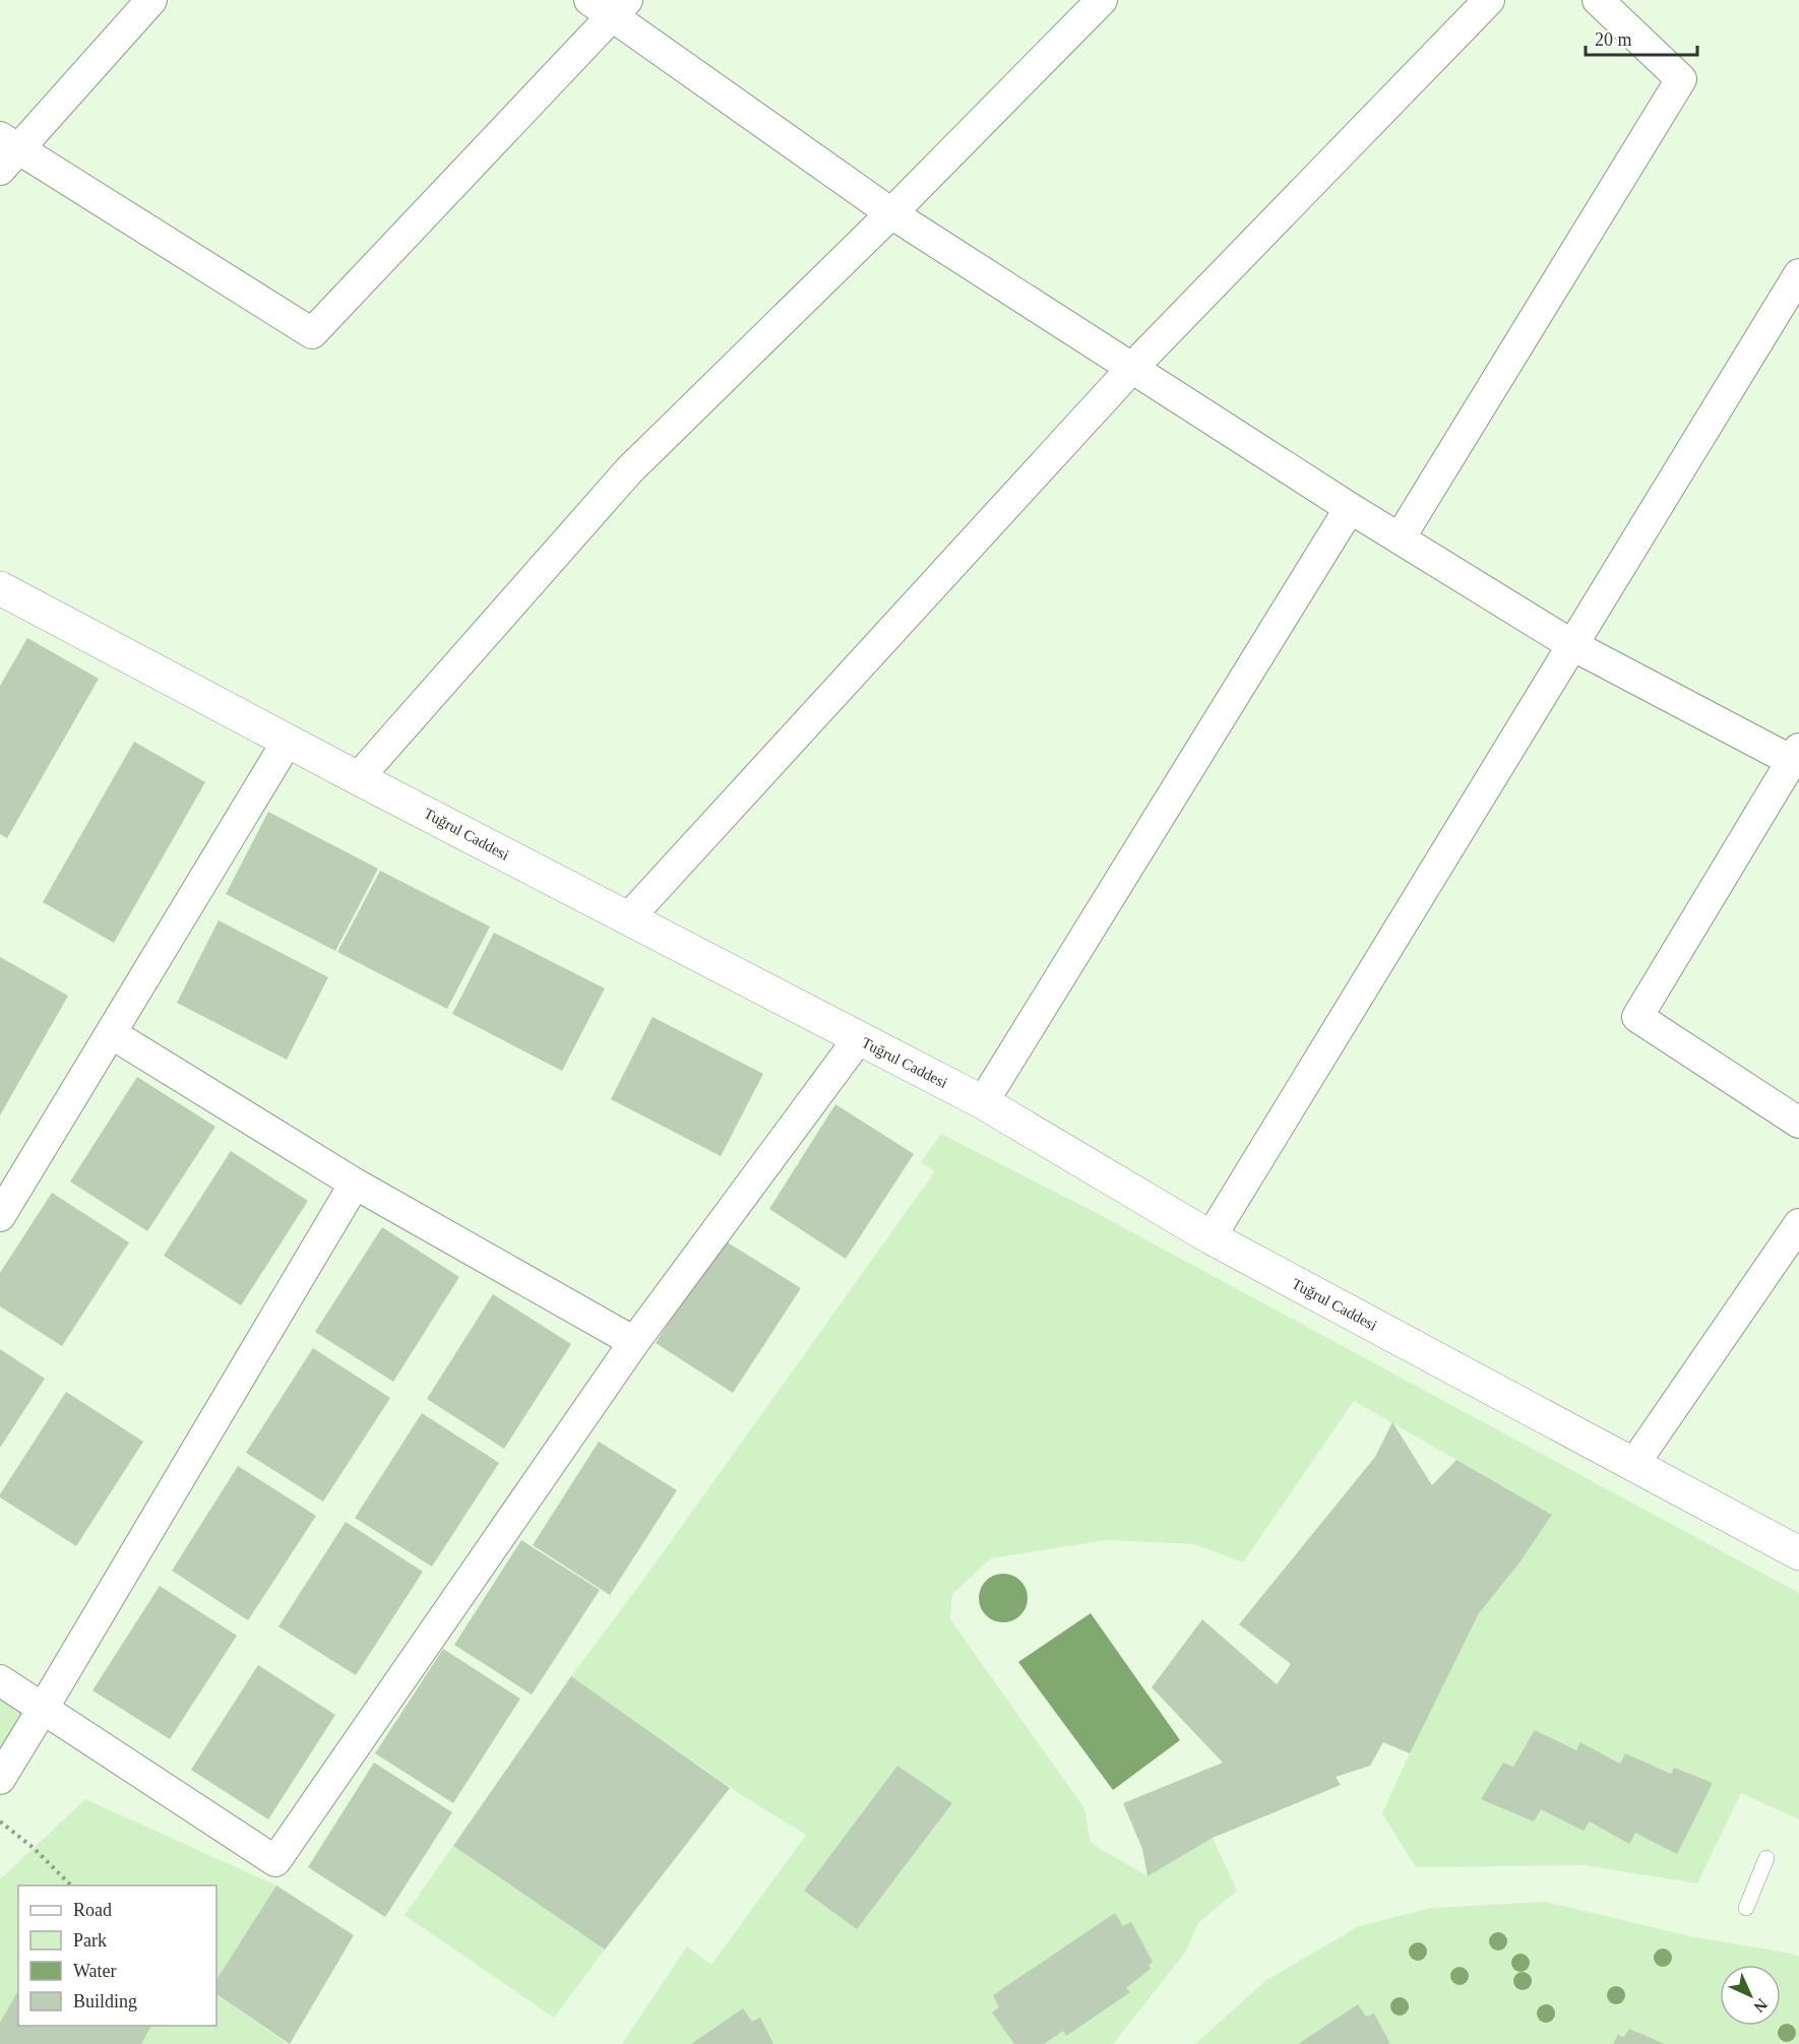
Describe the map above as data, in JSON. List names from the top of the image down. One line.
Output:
{"streets":{"main road":["Tuğrul Caddesi"]},"legend":["Road","Park","Water","Building"],"scale_bar":"20 m","north":"bottom right"}
